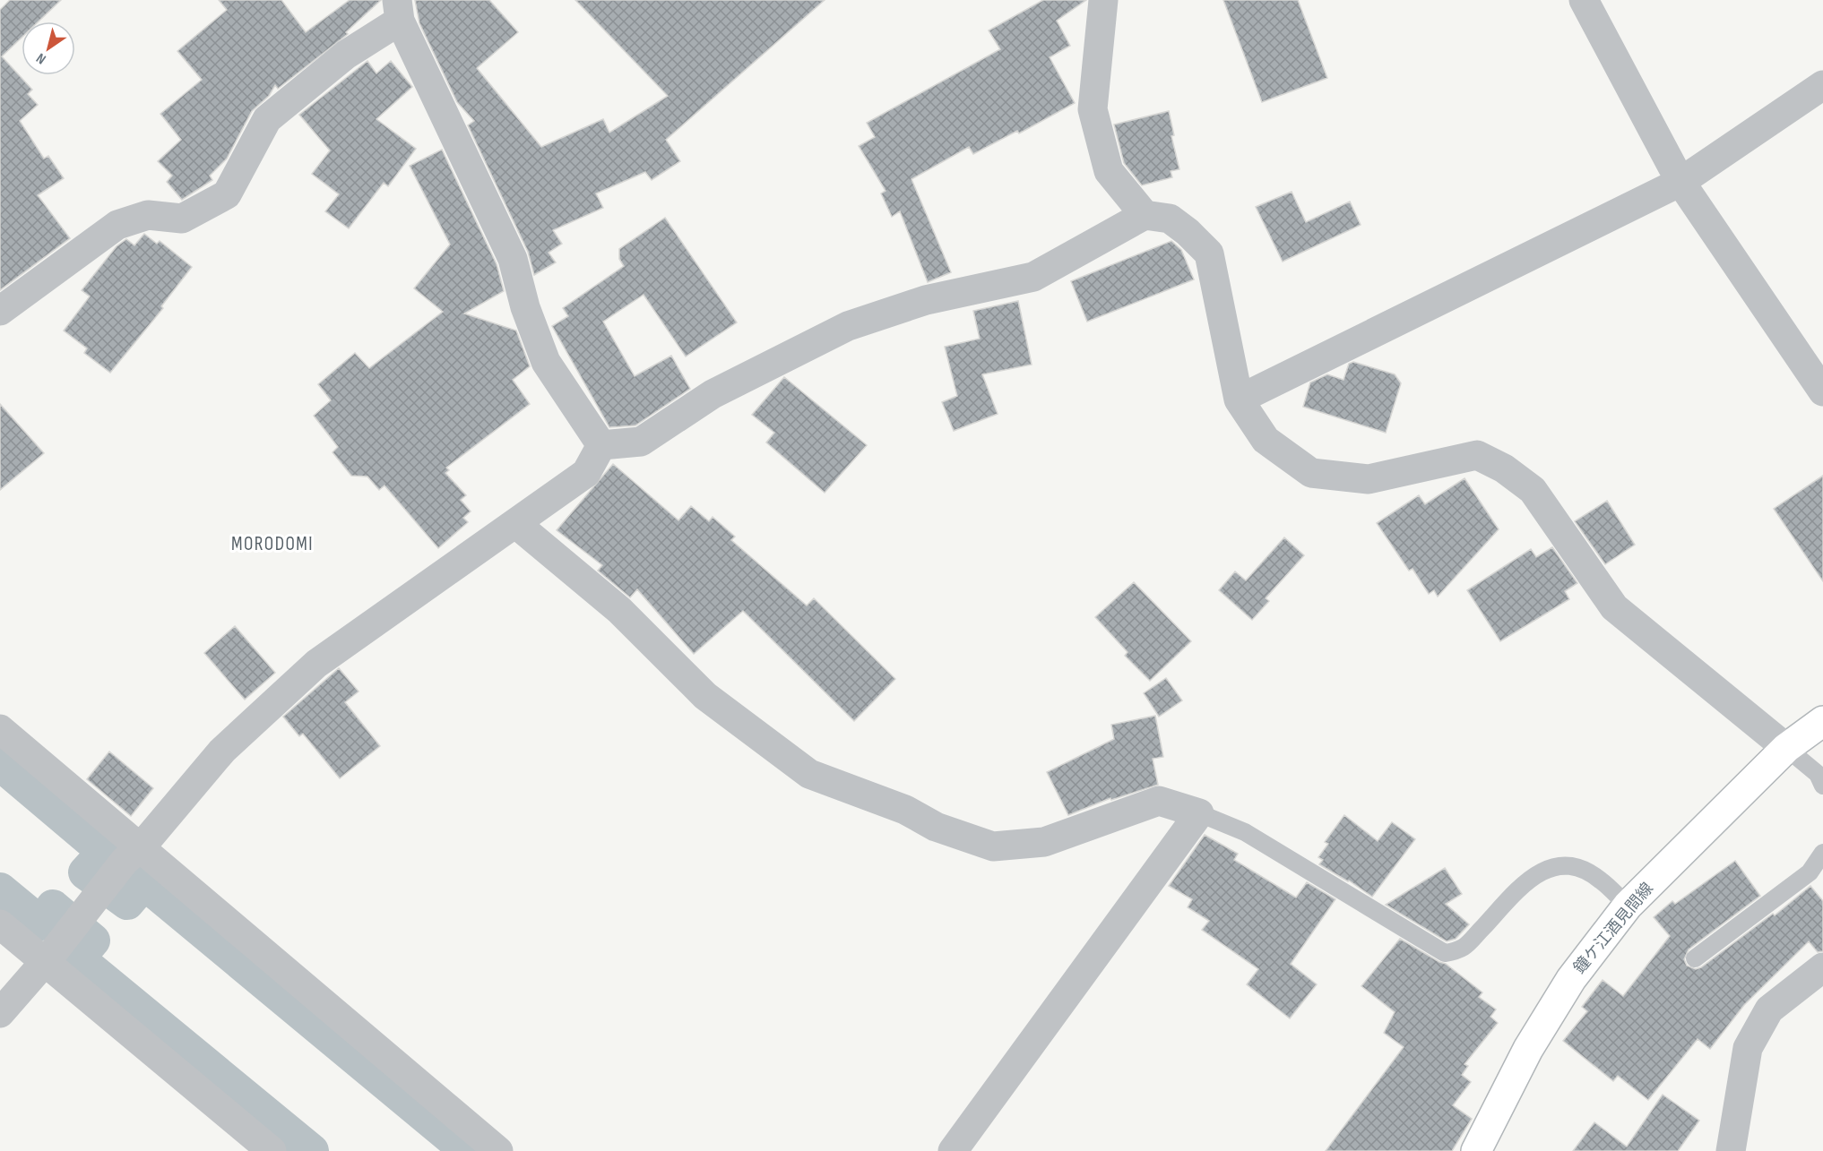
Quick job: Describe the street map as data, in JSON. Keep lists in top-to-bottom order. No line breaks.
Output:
{"streets":{"main road":["鐘ケ江酒見間線"]},"districts":["MORODOMI"],"north":"bottom left"}
